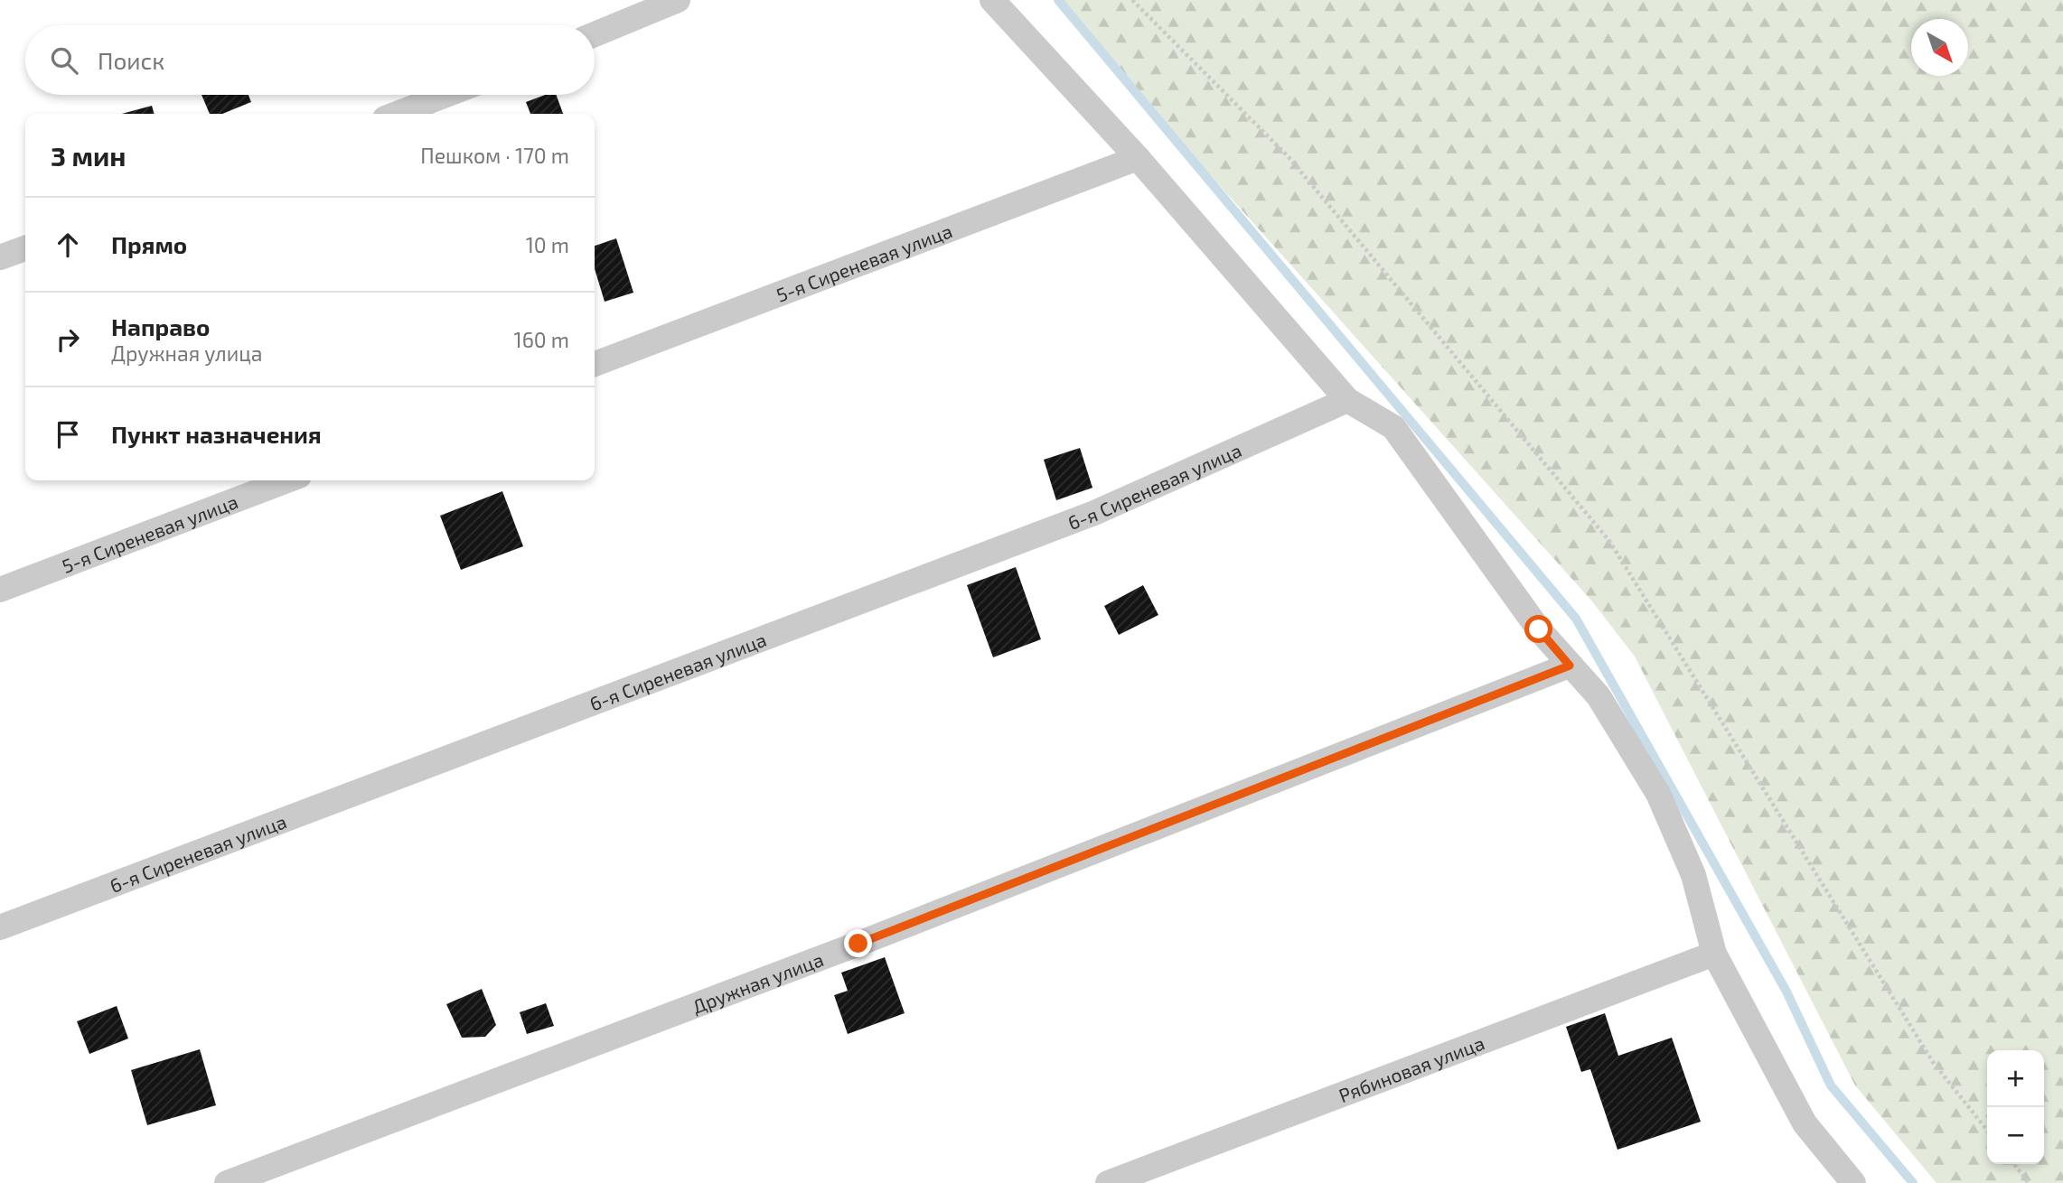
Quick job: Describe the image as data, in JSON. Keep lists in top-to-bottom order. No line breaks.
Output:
{"streets":{"street":["5-я Сиреневая улица","6-я Сиреневая улица","Дружная улица","Рябиновая улица"]},"north":"bottom right","page":{"search":"Поиск","heading":["3 мин","Пешком · 170 m"],"list":[["Прямо","10 m"],["Направо","Дружная улица","160 m"],"Пункт назначения"],"map_buttons":["+","−"]}}
